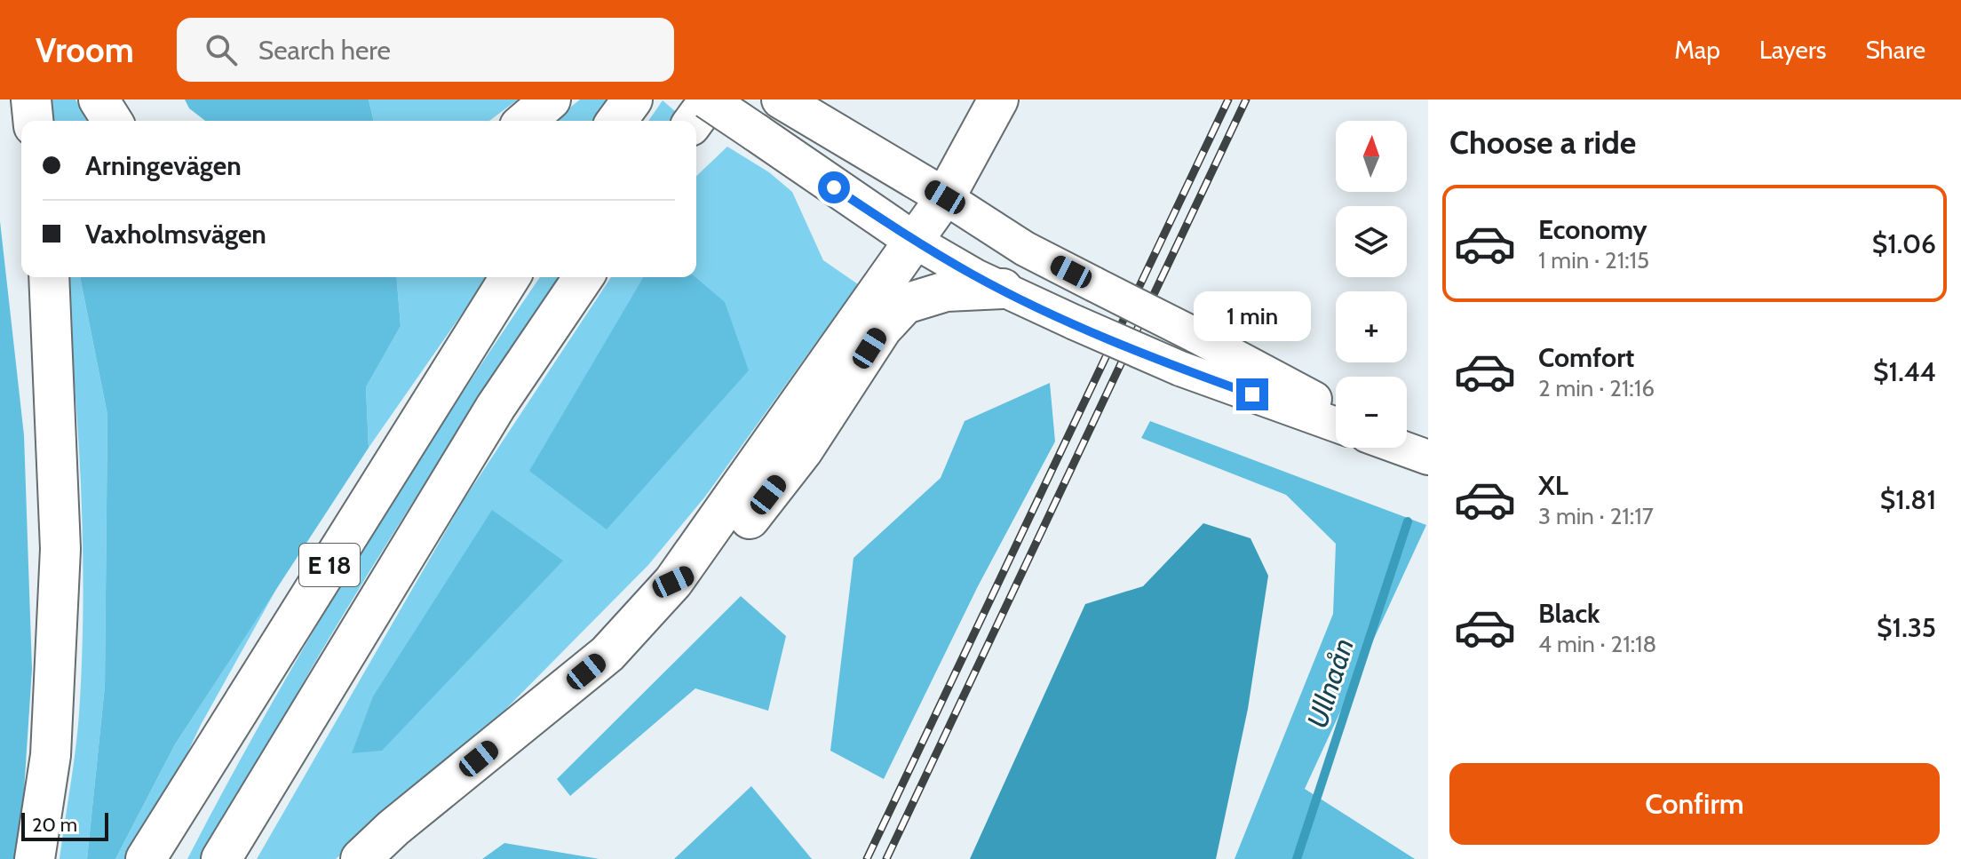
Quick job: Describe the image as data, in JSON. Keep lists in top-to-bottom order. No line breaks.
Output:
{"streets":{"highway":["E 18"]},"water":["Ullnaån"],"scale_bar":"20 m","north":"top","page":{"header":"Vroom","search":"Search here","nav":["Map","Layers","Share"],"heading":"Choose a ride","map_buttons":["+","−"],"banner":["Arningevägen","Vaxholmsvägen"],"list":[{"name":"Economy","note":"1 min · 21:15","value":"$1.06"},{"name":"Comfort","note":"2 min · 21:16","value":"$1.44"},{"name":"XL","note":"3 min · 21:17","value":"$1.81"},{"name":"Black","note":"4 min · 21:18","value":"$1.35"}],"bubble":"1 min","buttons":"Confirm","scale":"20 m"}}
